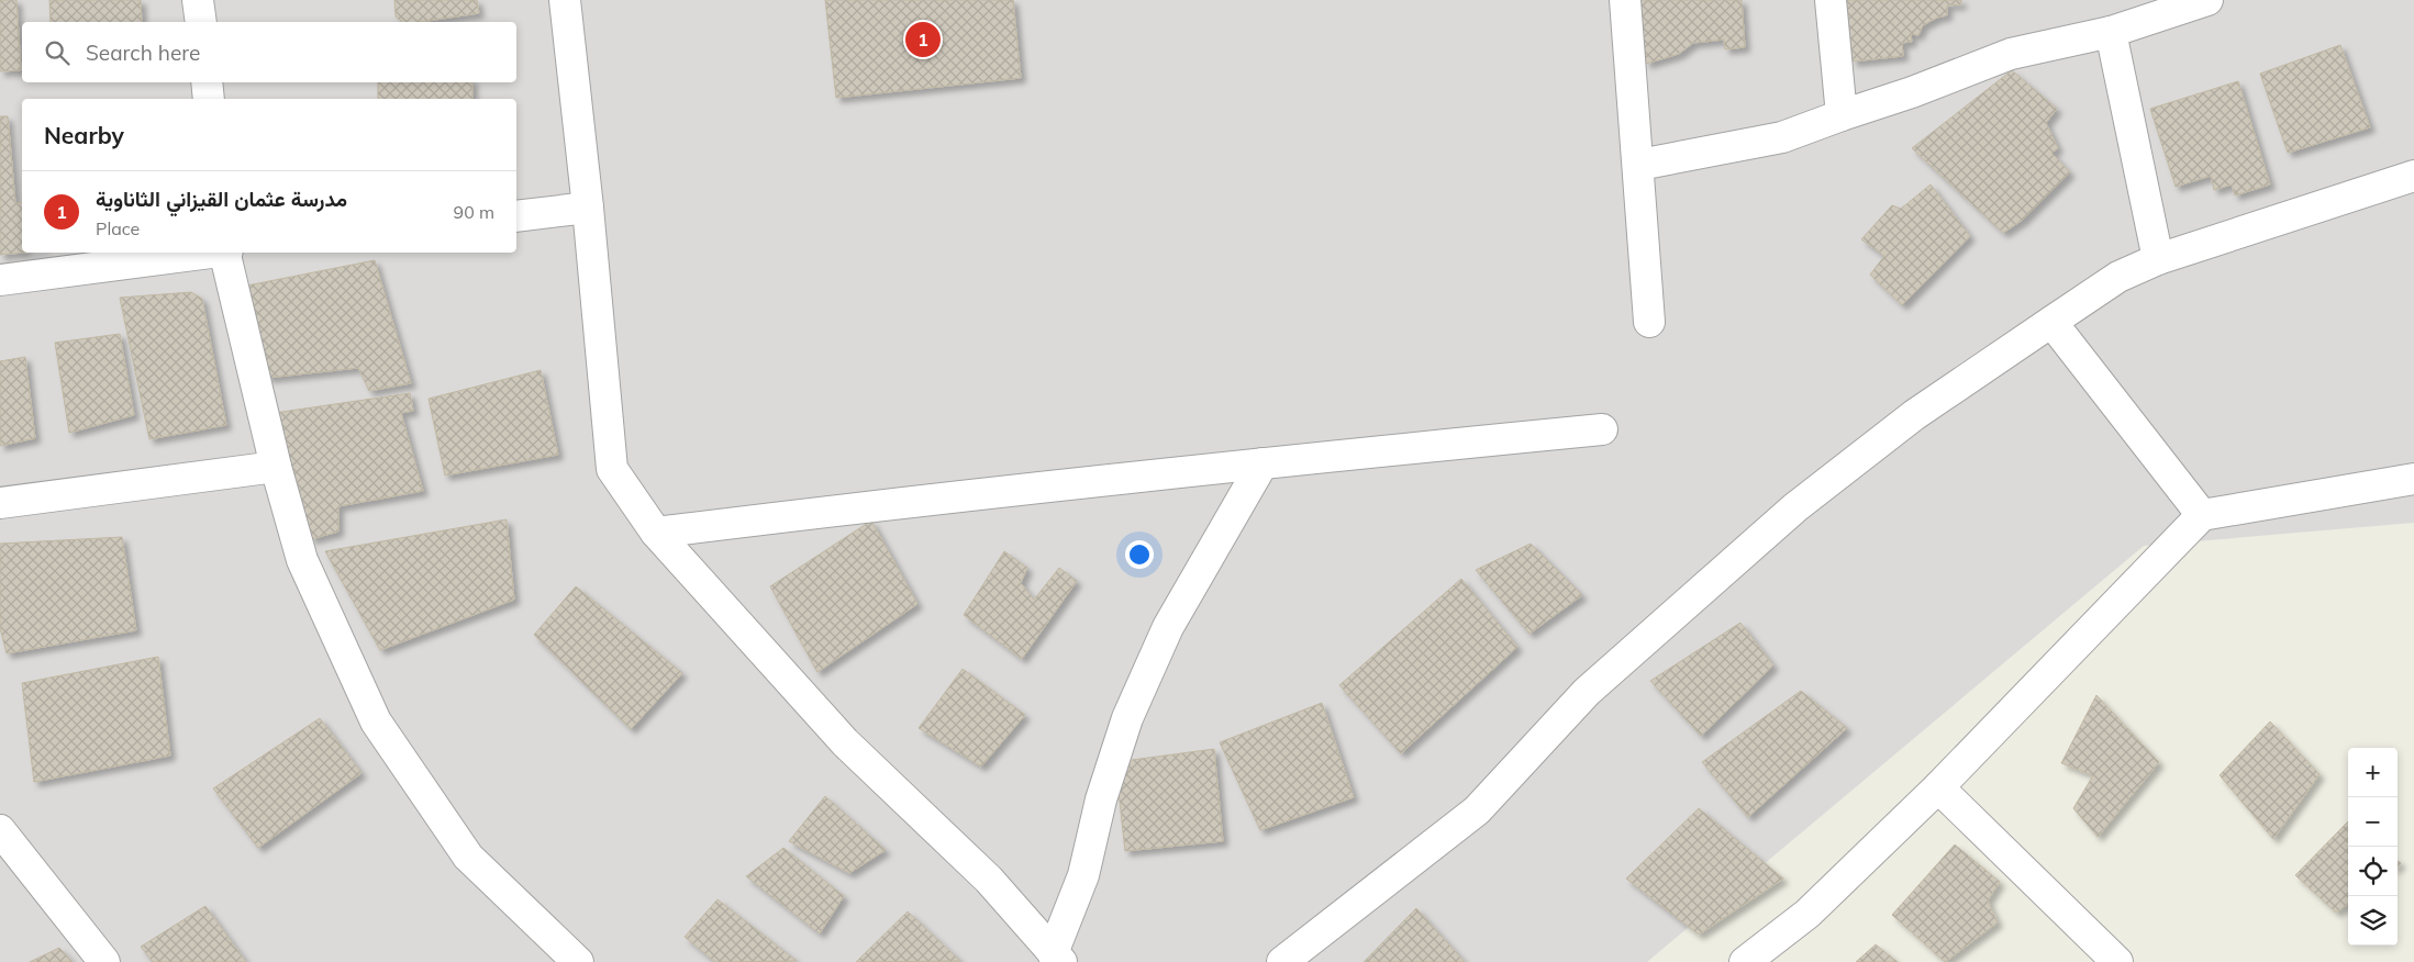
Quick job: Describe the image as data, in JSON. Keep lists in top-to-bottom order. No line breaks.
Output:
{"page":{"pins":"1","search":"Search here","heading":"Nearby","list":[{"mark":"1","name":"مدرسة عثمان القيزاني الثاناوية","note":"Place","value":"90 m"}],"map_buttons":["+","−"]}}
